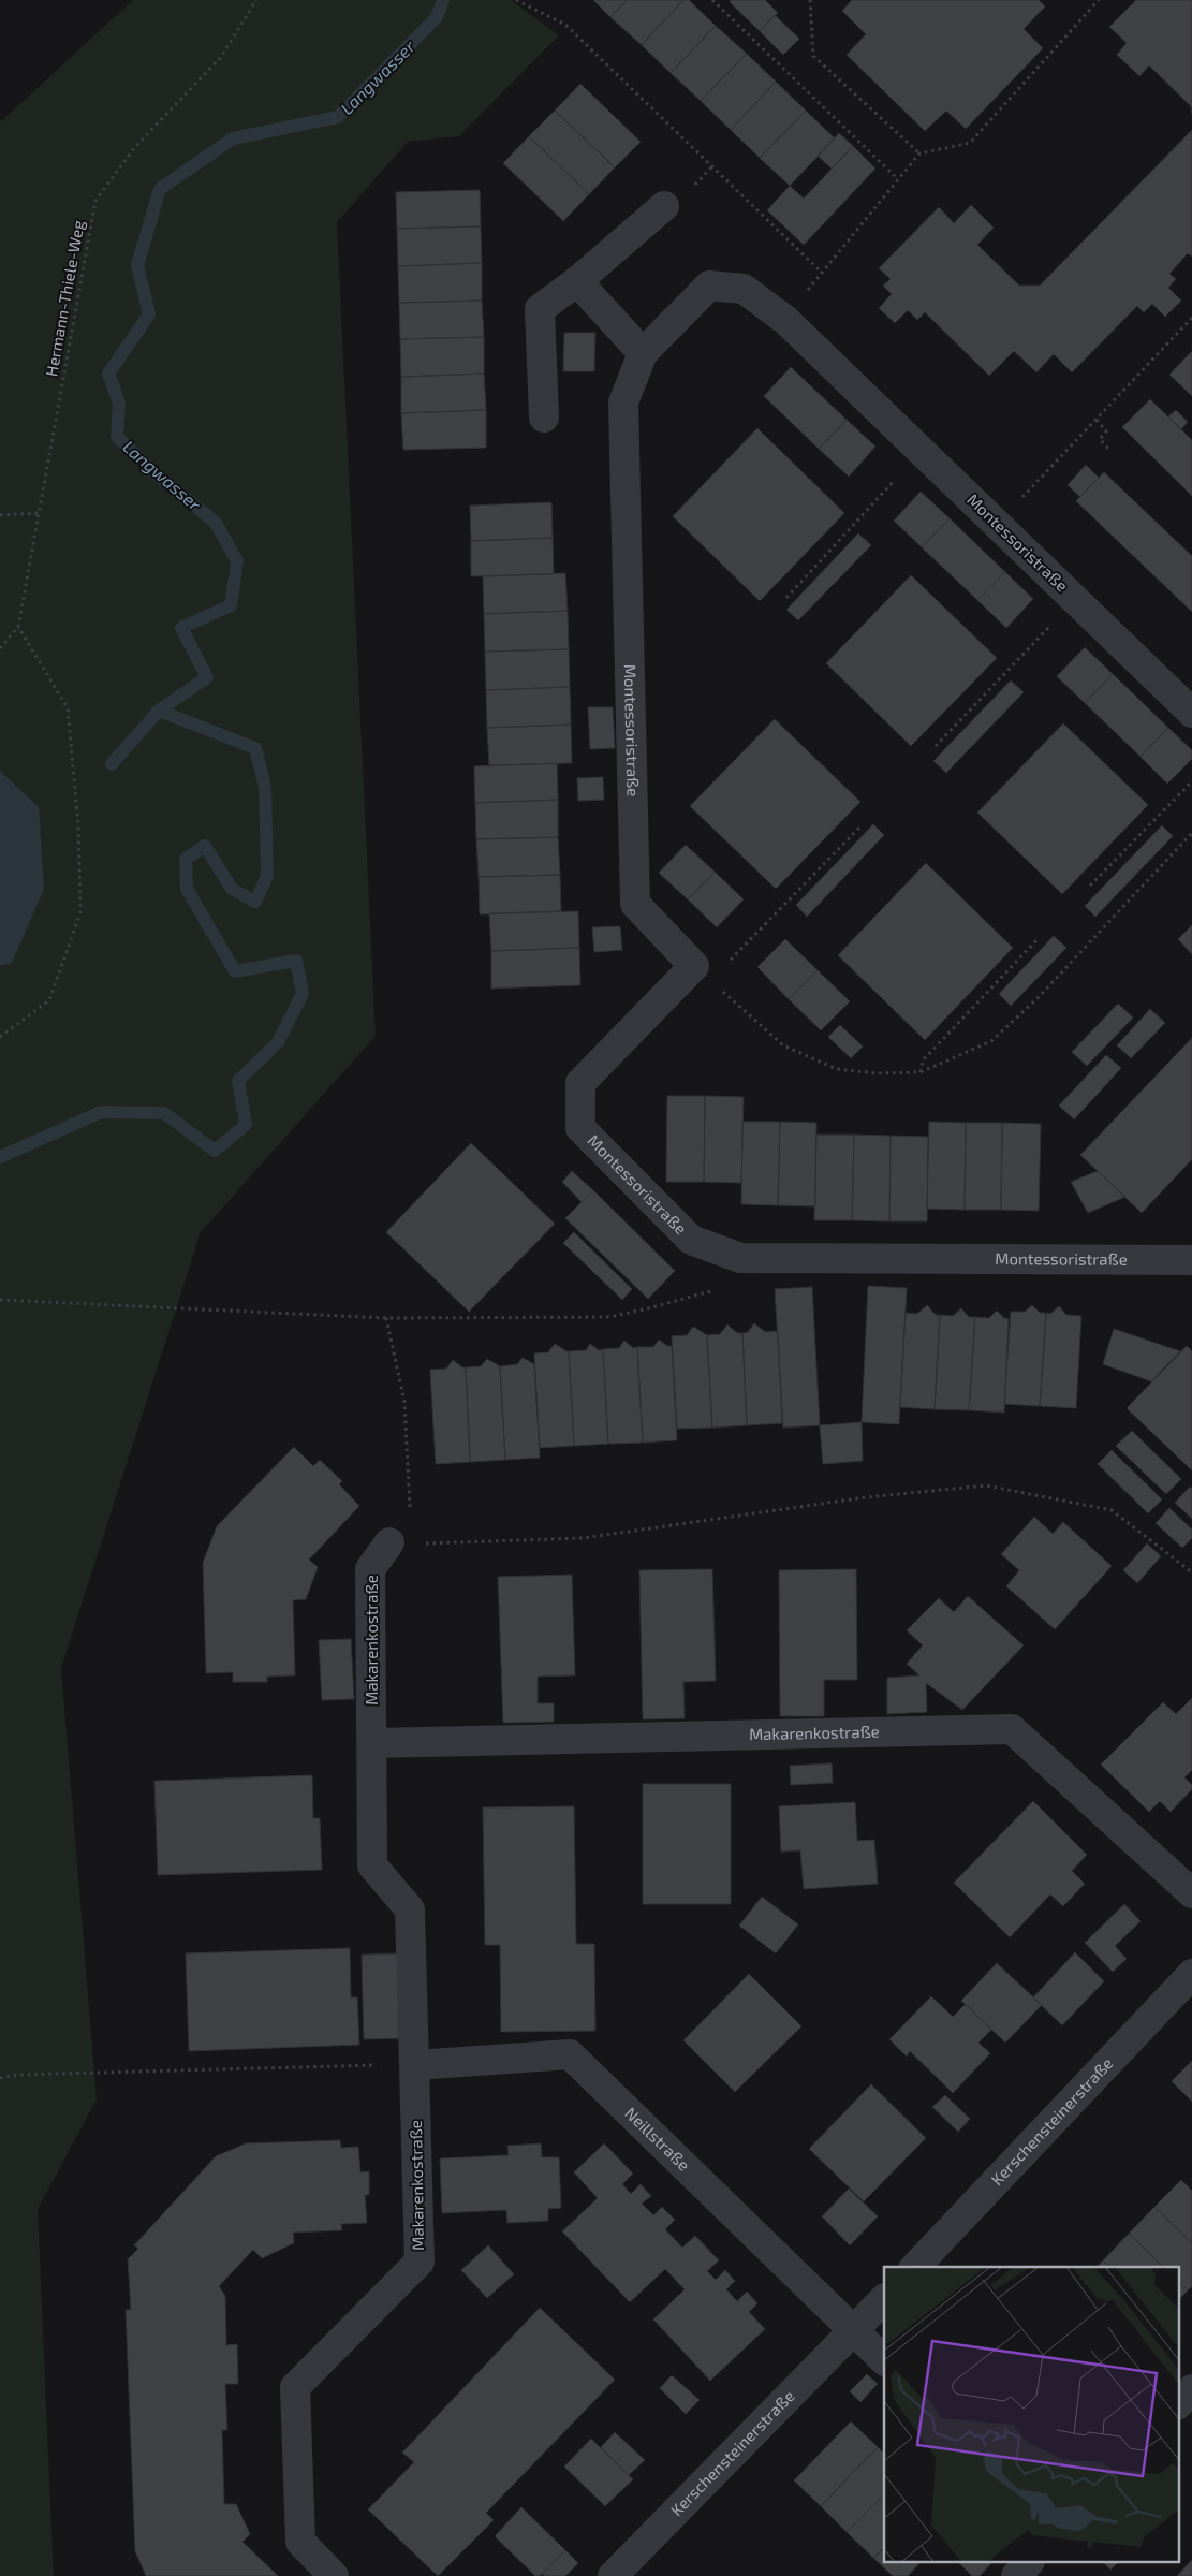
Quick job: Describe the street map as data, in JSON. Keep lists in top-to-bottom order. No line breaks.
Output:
{"streets":{"street":["Montessoristraße","Makarenkostraße","Kerschensteinerstraße","Neillstraße"],"path":["Hermann-Thiele-Weg"]},"crossings":[["Makarenkostraße","Neillstraße"],["Kerschensteinerstraße","Neillstraße"]],"water":["Langwasser"]}
